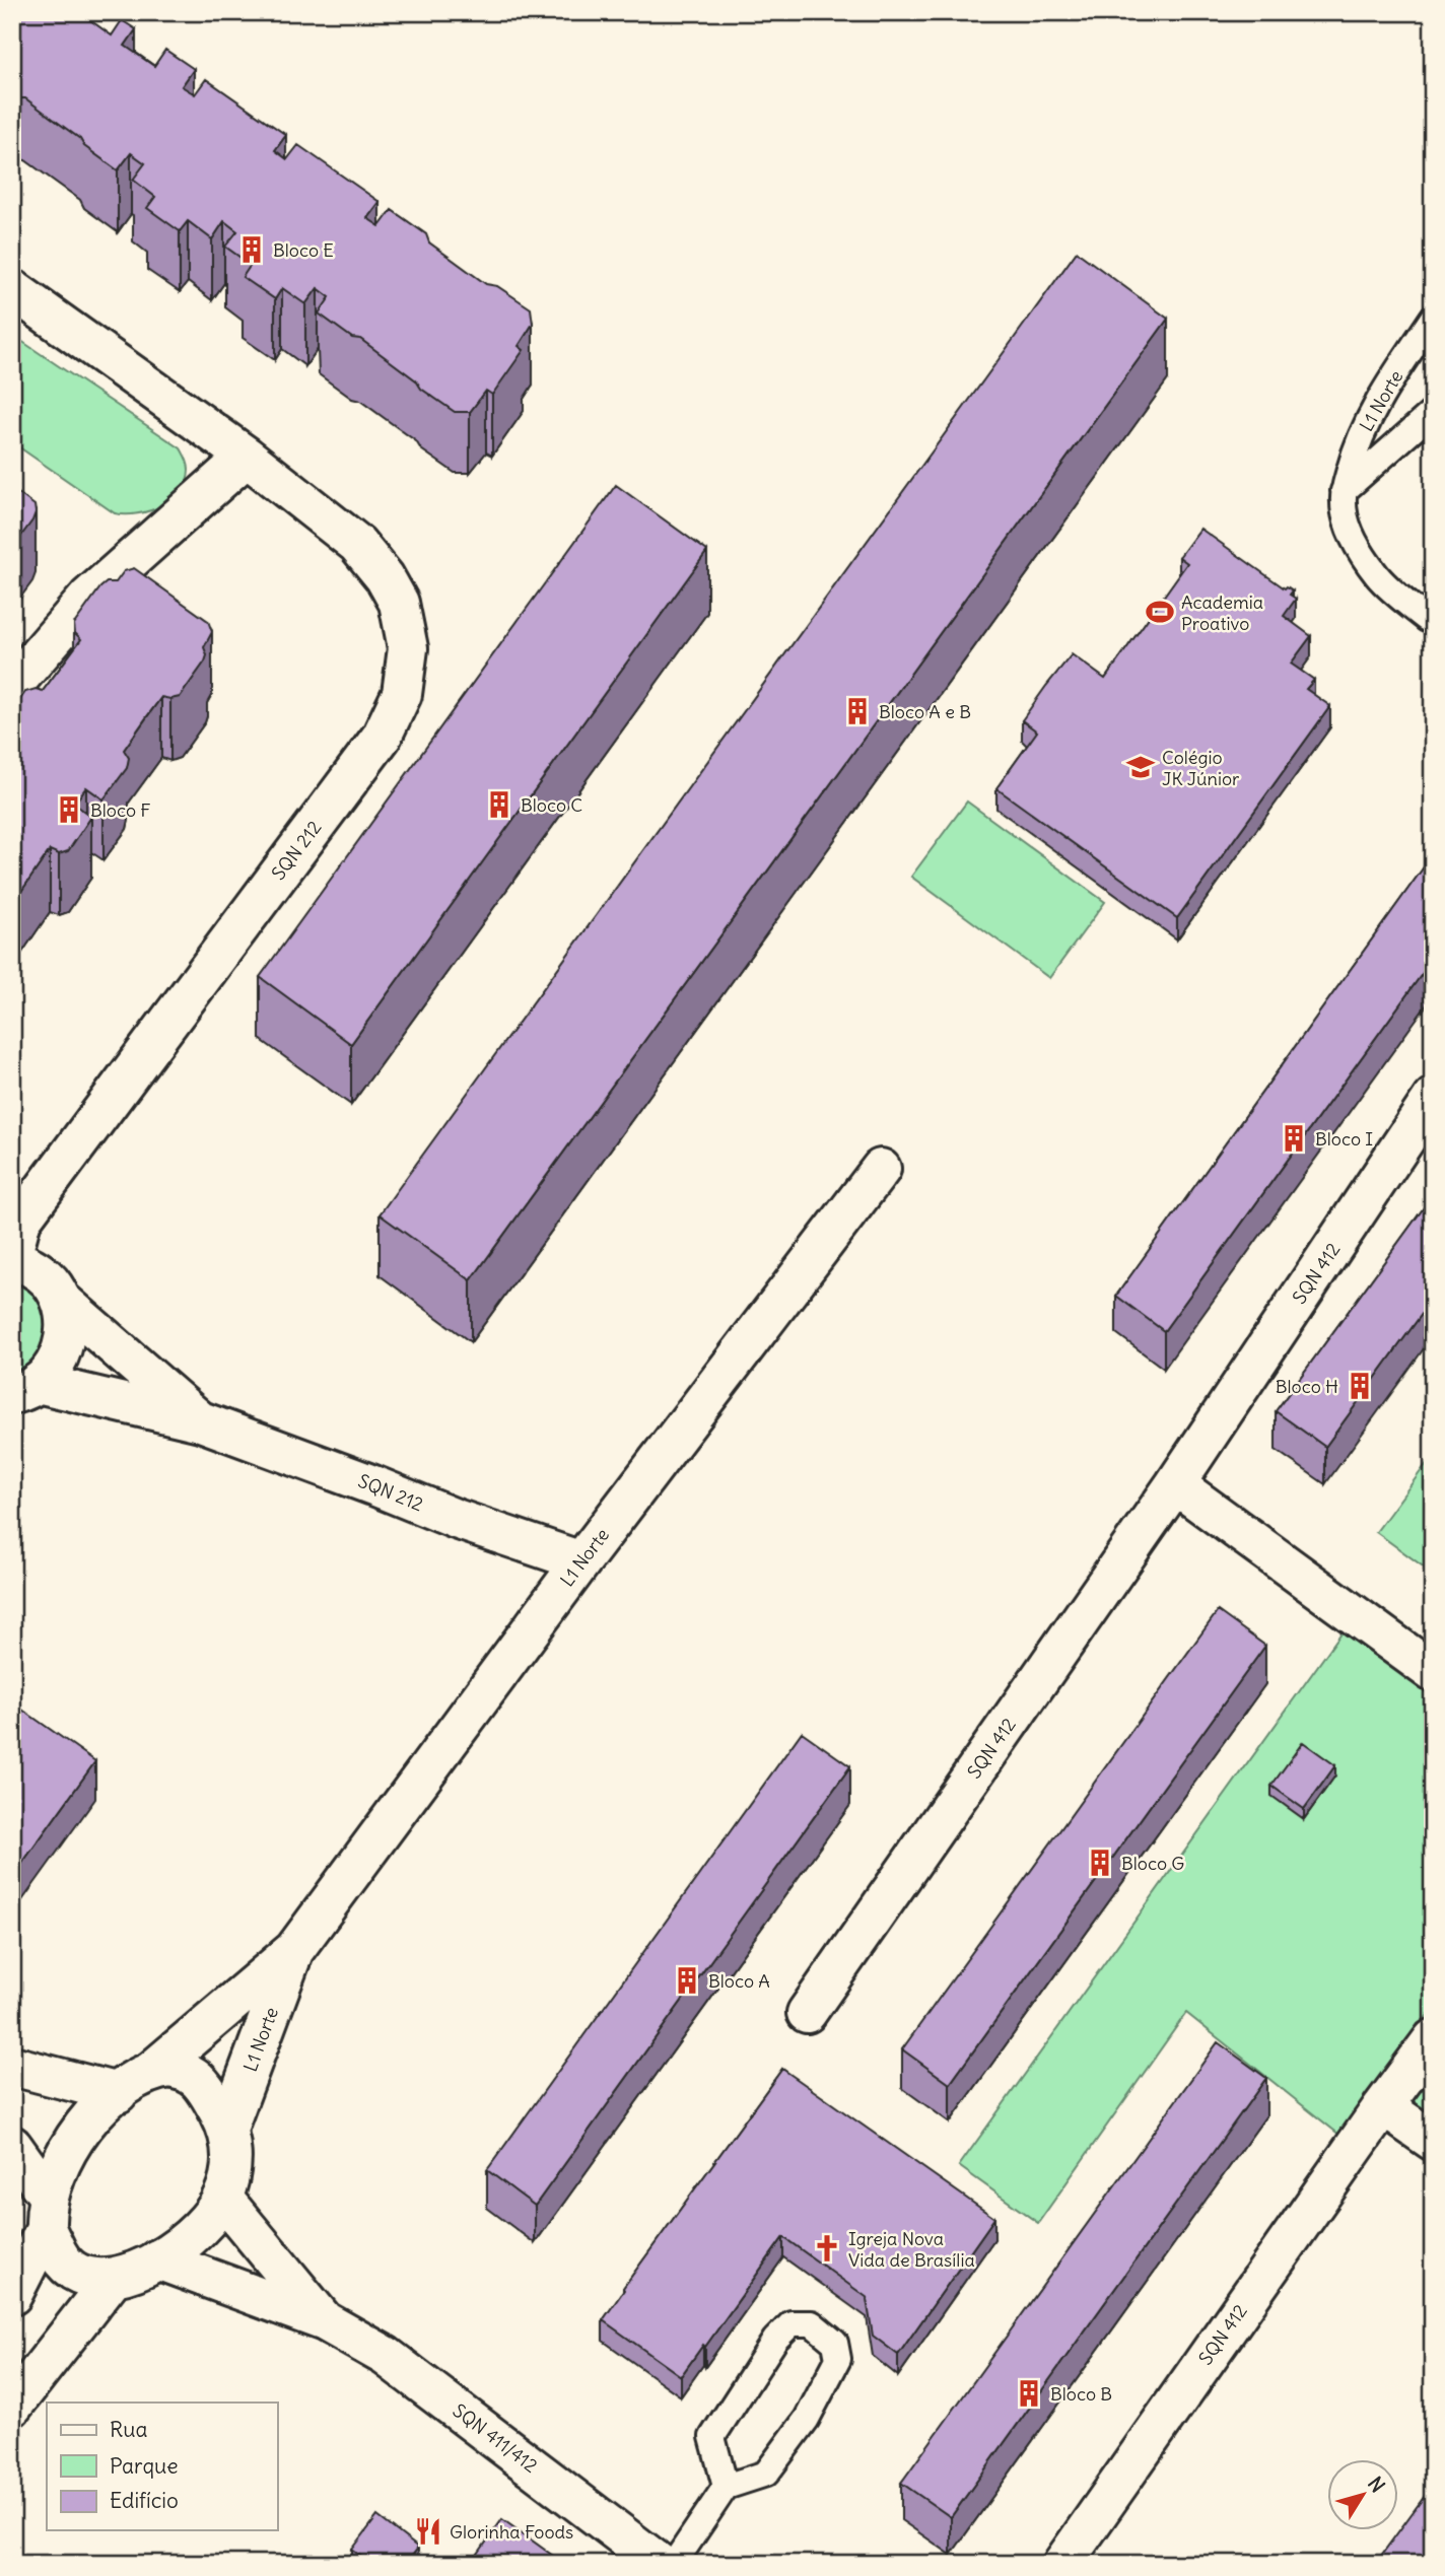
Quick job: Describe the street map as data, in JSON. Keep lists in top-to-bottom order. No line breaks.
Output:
{"streets":{"street":["L1 Norte","SQN 212","SQN 412","SQN 411/412"]},"crossings":[["L1 Norte","SQN 212"],["L1 Norte","SQN 411/412"]],"places":{"building":["Bloco E","Bloco A e B","Bloco C","Bloco F","Bloco I","Bloco H","Bloco G","Bloco A","Bloco B"],"sports":["Academia Proativo"],"school or university":["Colégio JK Júnior"],"church":["Igreja Nova Vida de Brasília"],"restaurant":["Glorinha Foods"]},"legend":["Rua","Parque","Edifício"],"north":"top right"}
